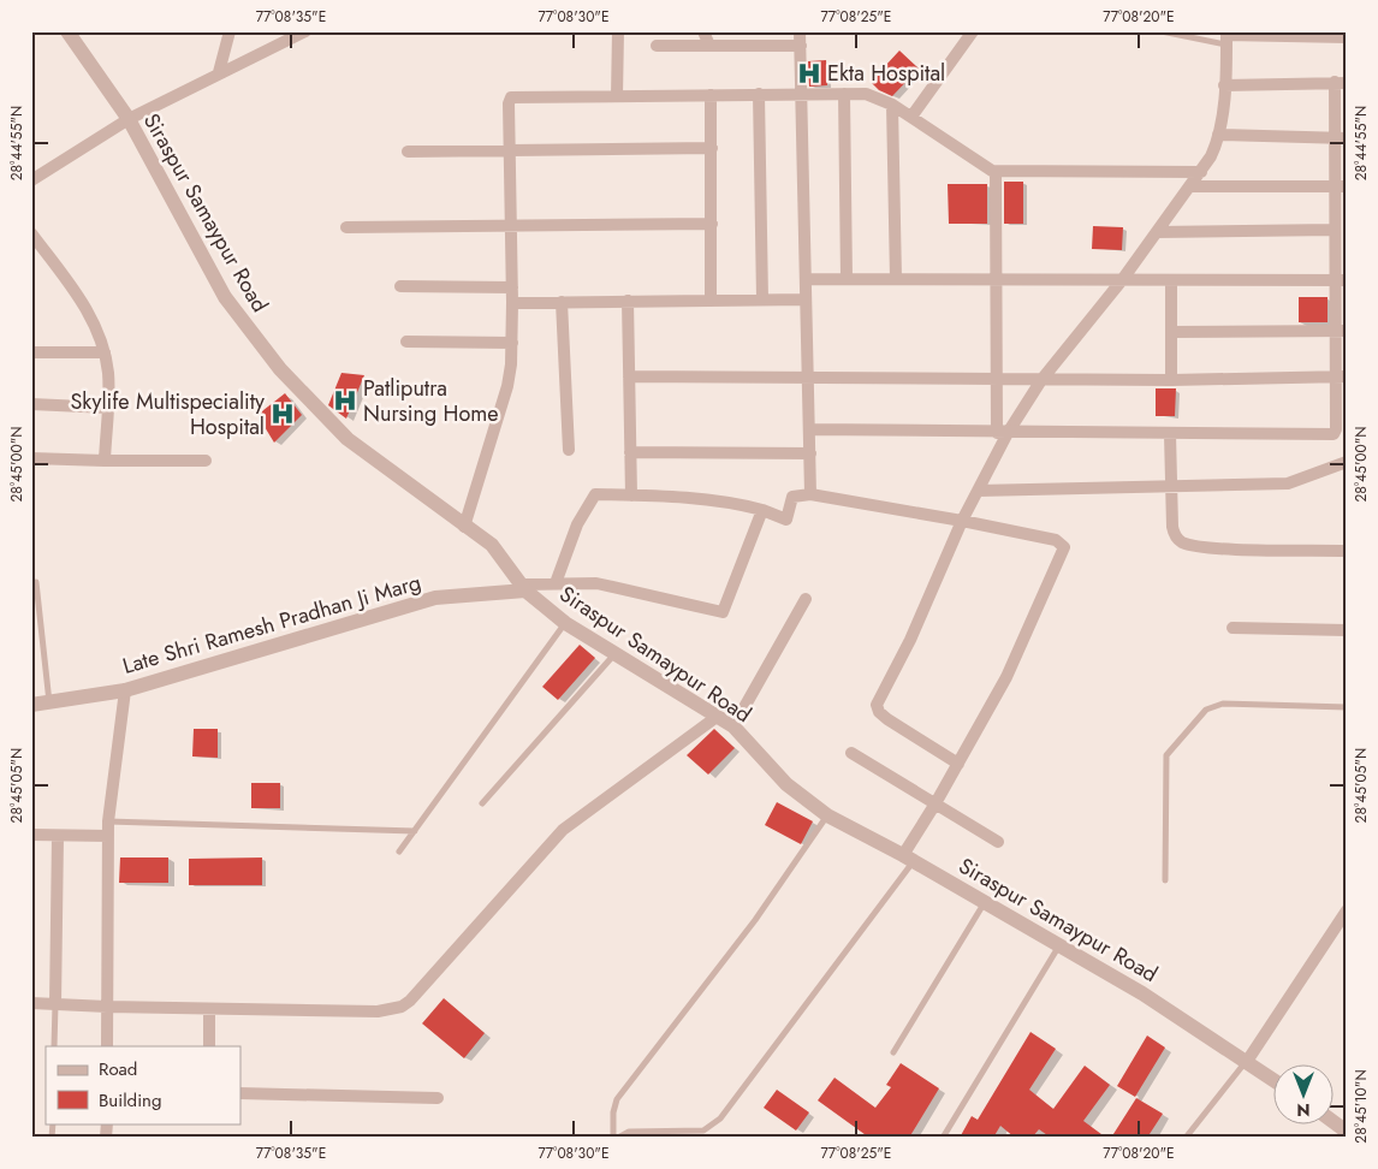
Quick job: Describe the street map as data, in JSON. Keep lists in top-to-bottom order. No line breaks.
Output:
{"streets":{"street":["Siraspur Samaypur Road","Late Shri Ramesh Pradhan Ji Marg"]},"crossings":[["Siraspur Samaypur Road","Late Shri Ramesh Pradhan Ji Marg"]],"places":{"hospital":["Ekta Hospital","Patliputra Nursing Home","Skylife Multispeciality Hospital"]},"legend":["Road","Building"],"north":"bottom","coordinates":["77°08'35\"E","77°08'30\"E","77°08'25\"E","77°08'20\"E","28°44'55\"N","28°45'00\"N","28°45'05\"N","28°45'10\"N"]}
